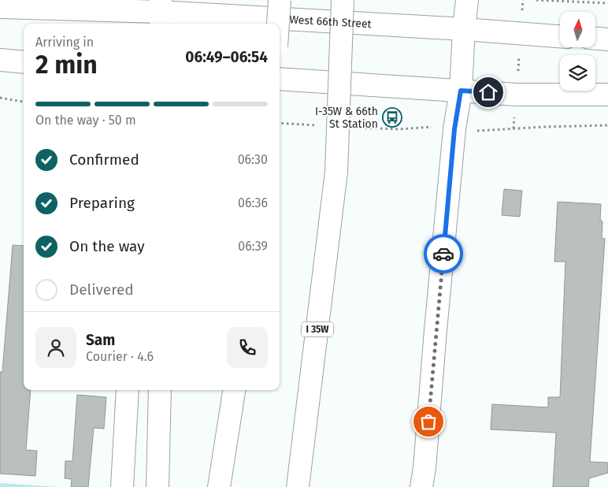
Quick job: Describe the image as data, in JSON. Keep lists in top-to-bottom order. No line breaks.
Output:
{"streets":{"main road":["West 66th Street","I 35W"]},"places":{"bus stop":["I-35W & 66th St Station"]},"north":"top","page":{"heading":["2 min","Arriving in","06:49–06:54"],"panel":["Sam","Courier · 4.6"],"bar":"On the way · 50 m","list":[["Confirmed","06:30"],["Preparing","06:36"],["On the way","06:39"],"Delivered"]}}
